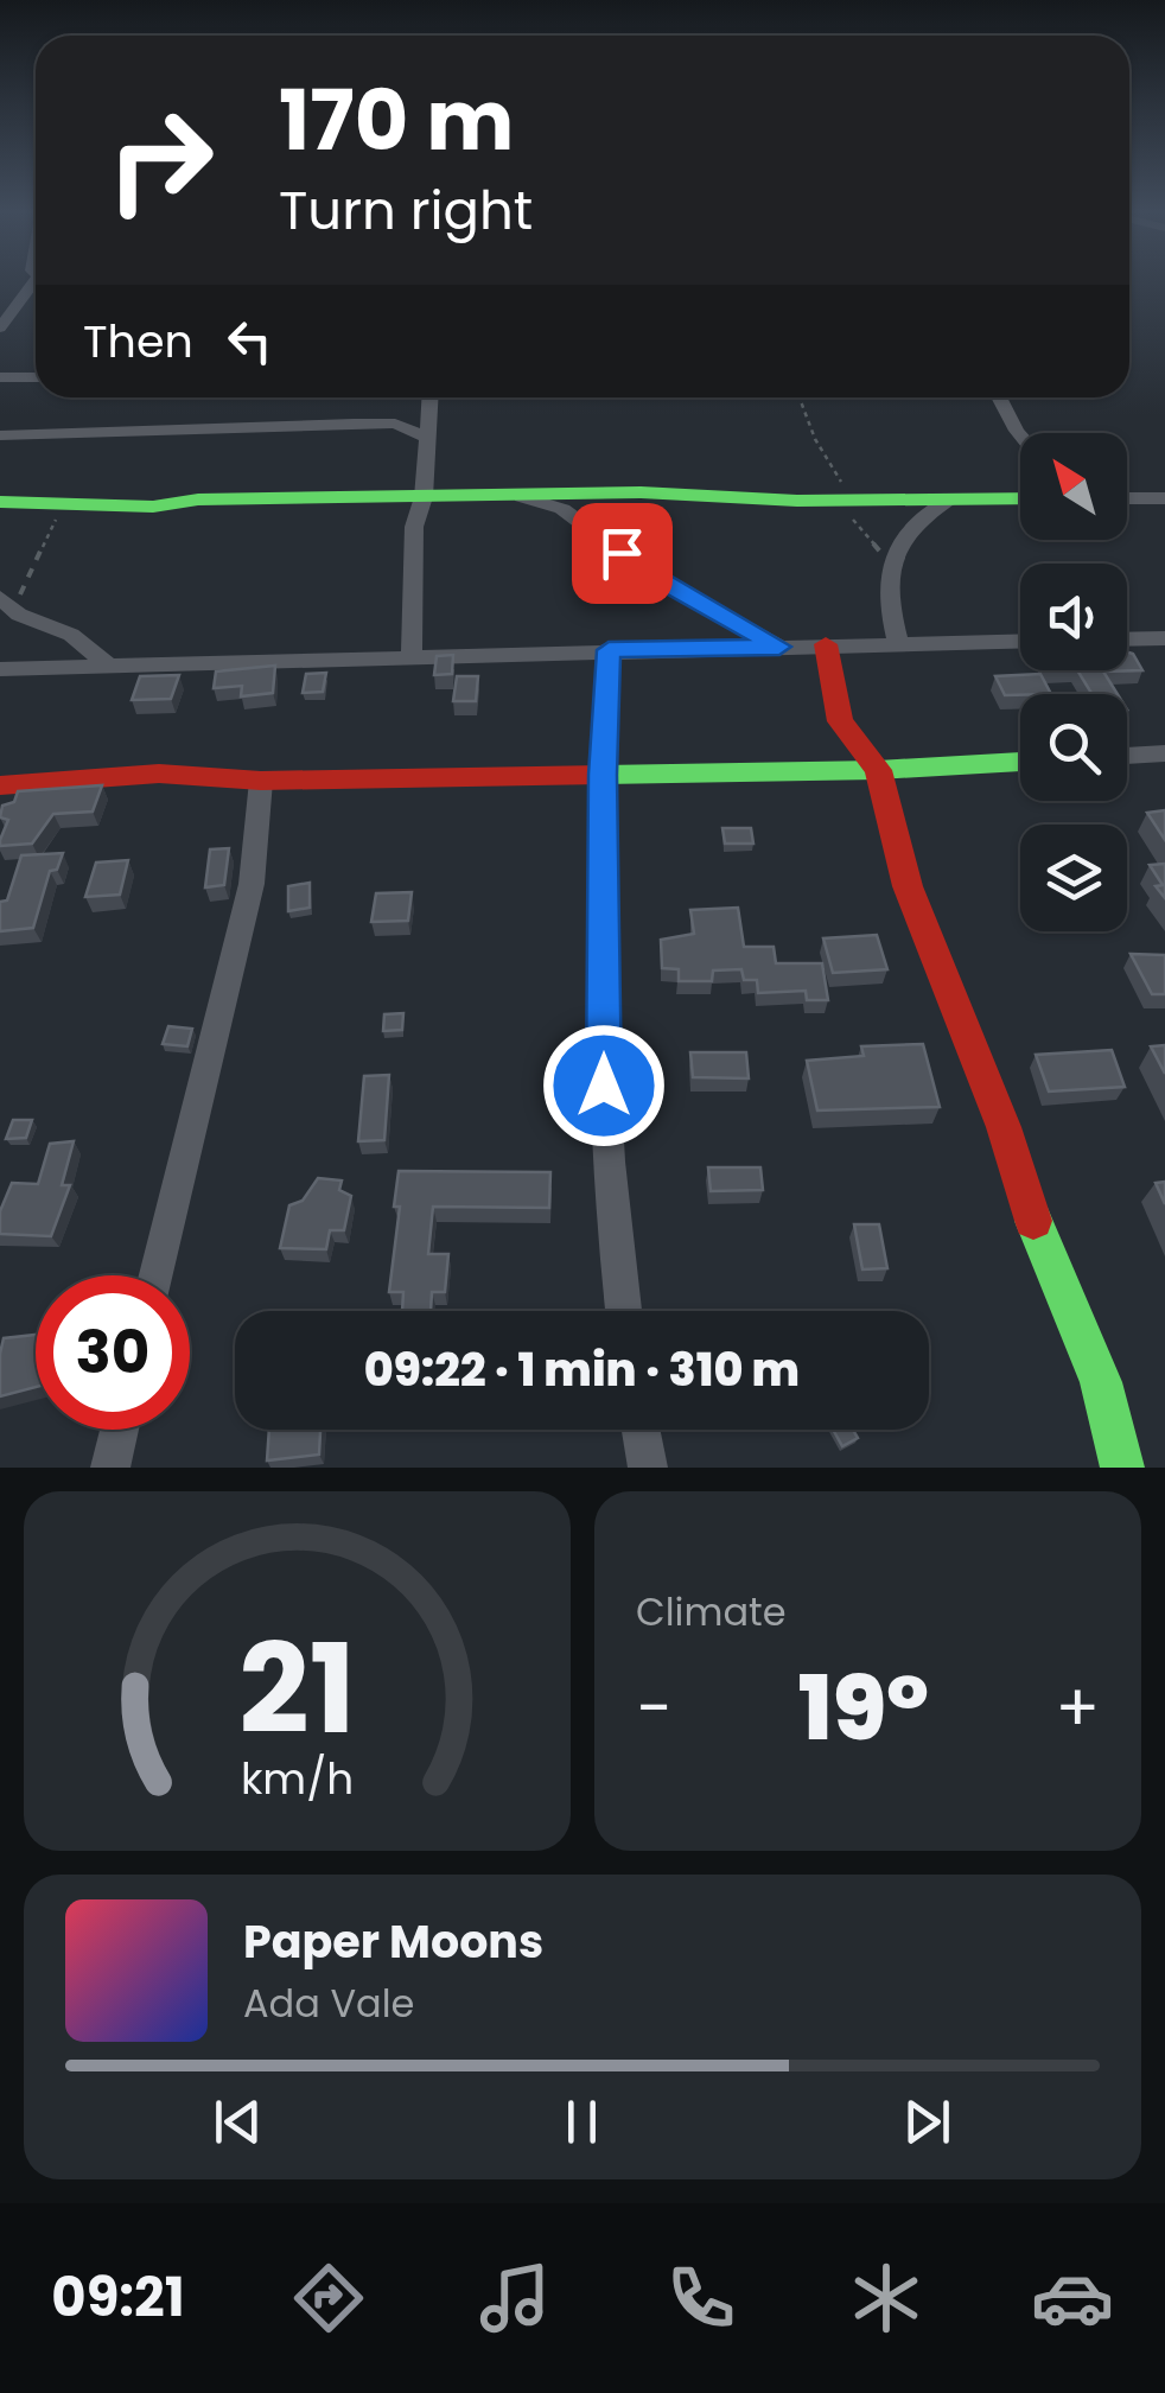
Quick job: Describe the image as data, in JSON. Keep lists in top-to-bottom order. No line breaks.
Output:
{"north":"top left","page":{"turn":["170 m","Turn right"],"then":"Then","limit":"30","trip":"09:22 · 1 min · 310 m","tile":"Climate","heat":["−","19°","+"],"song":["Paper Moons","Ada Vale"],"tabs":"09:21","gauge":["21","km/h"]}}
